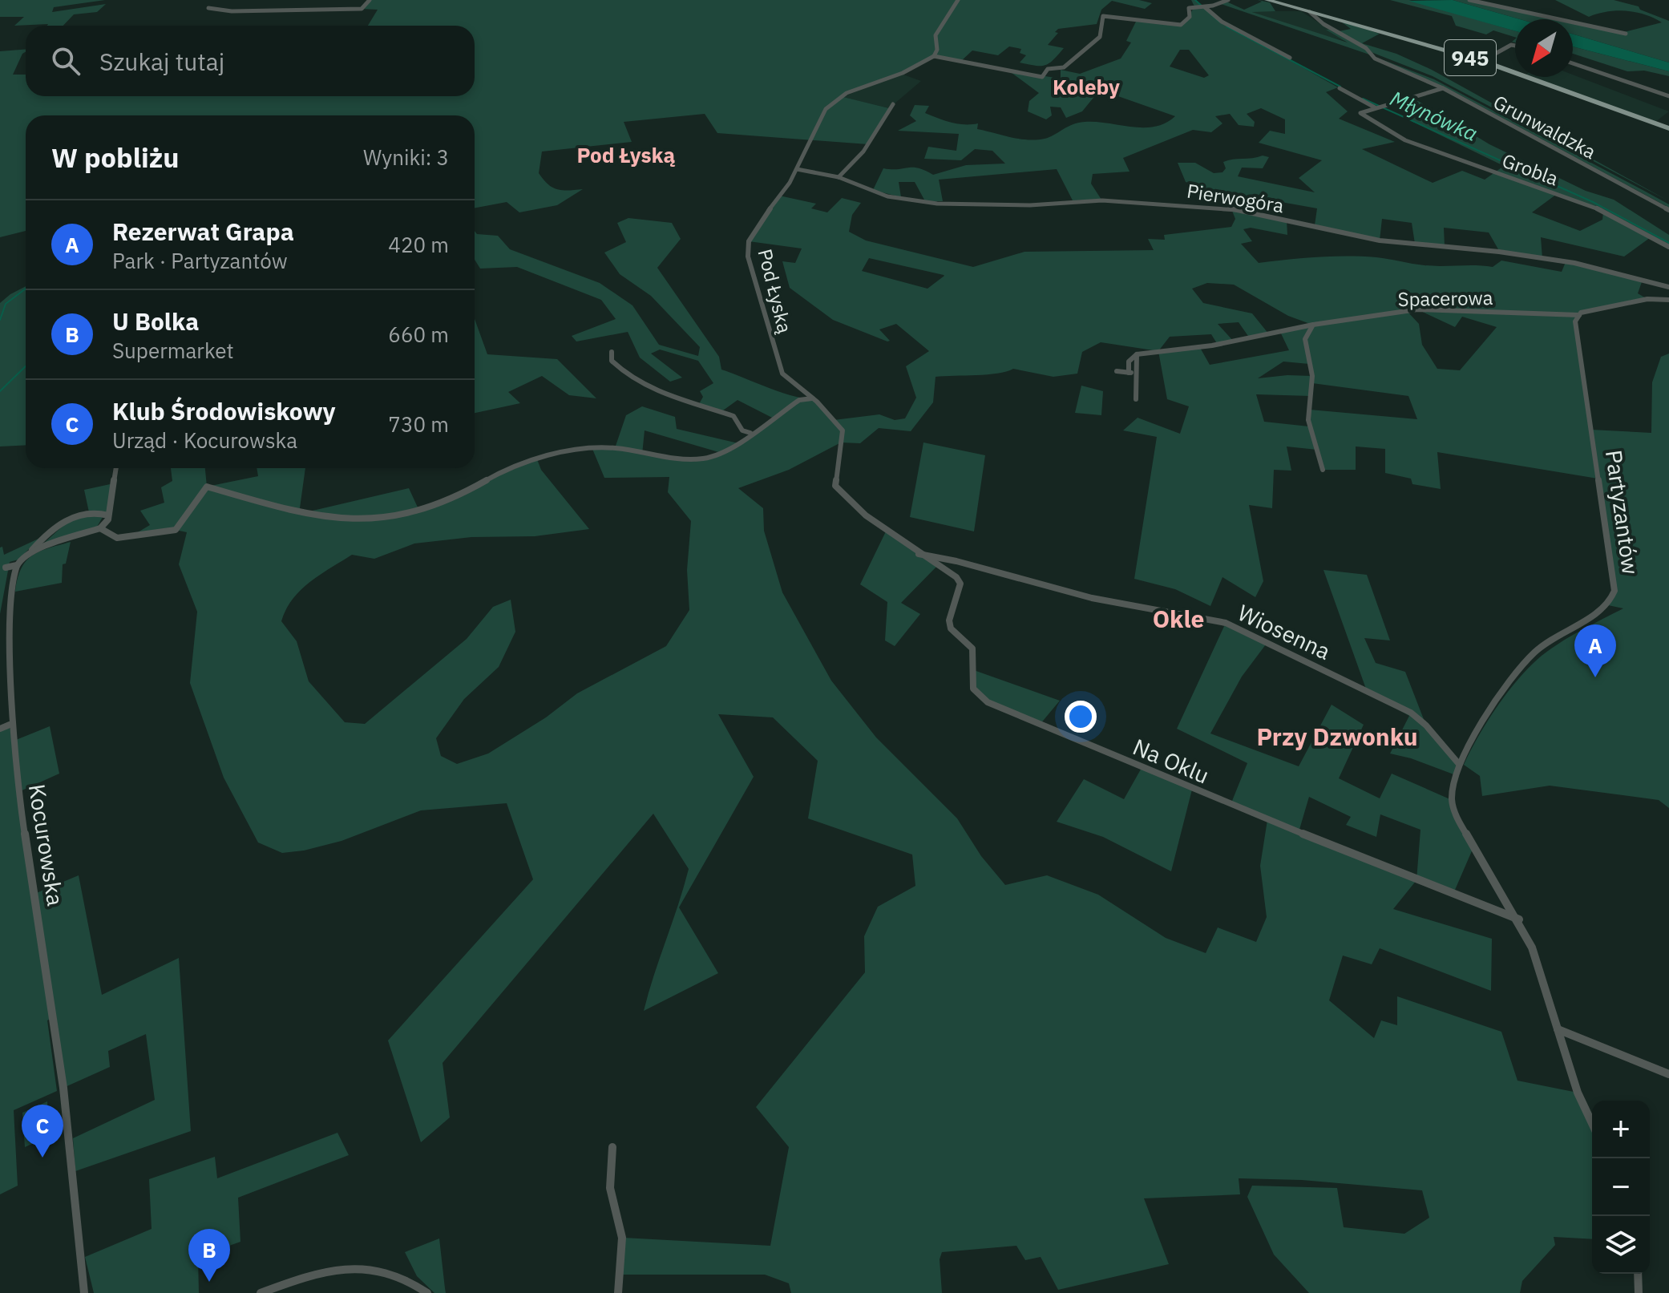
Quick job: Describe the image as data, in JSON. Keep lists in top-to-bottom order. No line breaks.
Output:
{"streets":{"main road":["945"],"street":["Grunwaldzka","Grobla","Pierwogóra","Pod Łyską","Spacerowa","Partyzantów","Wiosenna","Na Oklu","Kocurowska"]},"crossings":[["945","Grunwaldzka"],["Pierwogóra","Pod Łyską"],["Pod Łyską","Wiosenna"],["Pod Łyską","Na Oklu"],["Spacerowa","Partyzantów"],["Partyzantów","Wiosenna"],["Partyzantów","Na Oklu"],["Wiosenna","Na Oklu"]],"districts":["Koleby","Pod Łyską","Okle","Przy Dzwonku"],"water":["Młynówka"],"north":"bottom left","page":{"search":"Szukaj tutaj","heading":["W pobliżu","Wyniki: 3"],"list":[{"mark":"A","name":"Rezerwat Grapa","note":"Park · Partyzantów","value":"420 m"},{"mark":"B","name":"U Bolka","note":"Supermarket","value":"660 m"},{"mark":"C","name":"Klub Środowiskowy","note":"Urząd · Kocurowska","value":"730 m"}],"pins":["A","C","B"],"map_buttons":["+","−"]}}
